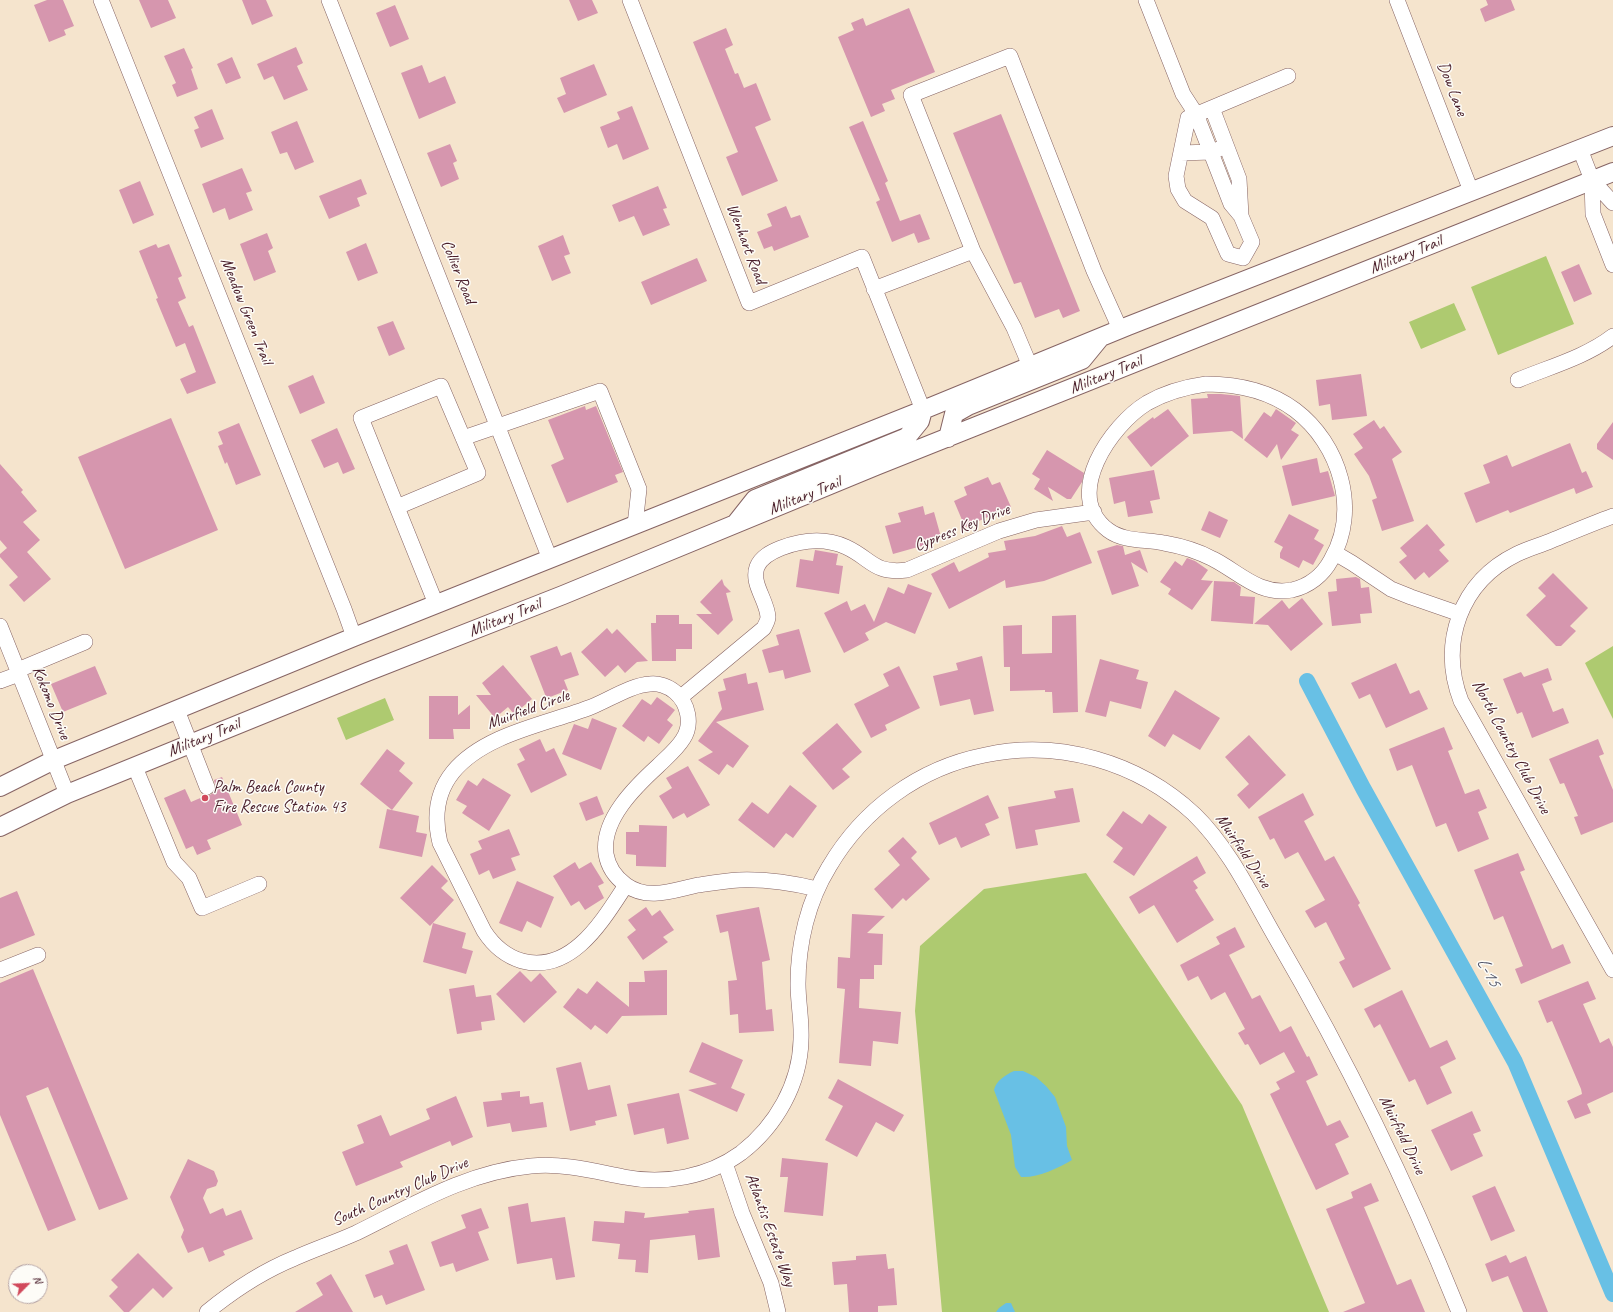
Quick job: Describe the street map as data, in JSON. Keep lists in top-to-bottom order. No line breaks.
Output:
{"streets":{"main road":["Military Trail"],"street":["Dow Lane","Wenhart Road","Collier Road","Meadow Green Trail","Cypress Key Drive","Kokomo Drive","Muirfield Circle","North Country Club Drive","Muirfield Drive","South Country Club Drive","Atlantis Estate Way"]},"crossings":[["Dow Lane","Military Trail"],["Wenhart Road","Military Trail"],["Military Trail","Collier Road"],["Military Trail","Meadow Green Trail"],["Military Trail","Kokomo Drive"],["Cypress Key Drive","Muirfield Circle"],["Muirfield Drive","South Country Club Drive"],["South Country Club Drive","Atlantis Estate Way"]],"water":["L-15"],"places":["Palm Beach County Fire Rescue Station 43"],"north":"top right"}
